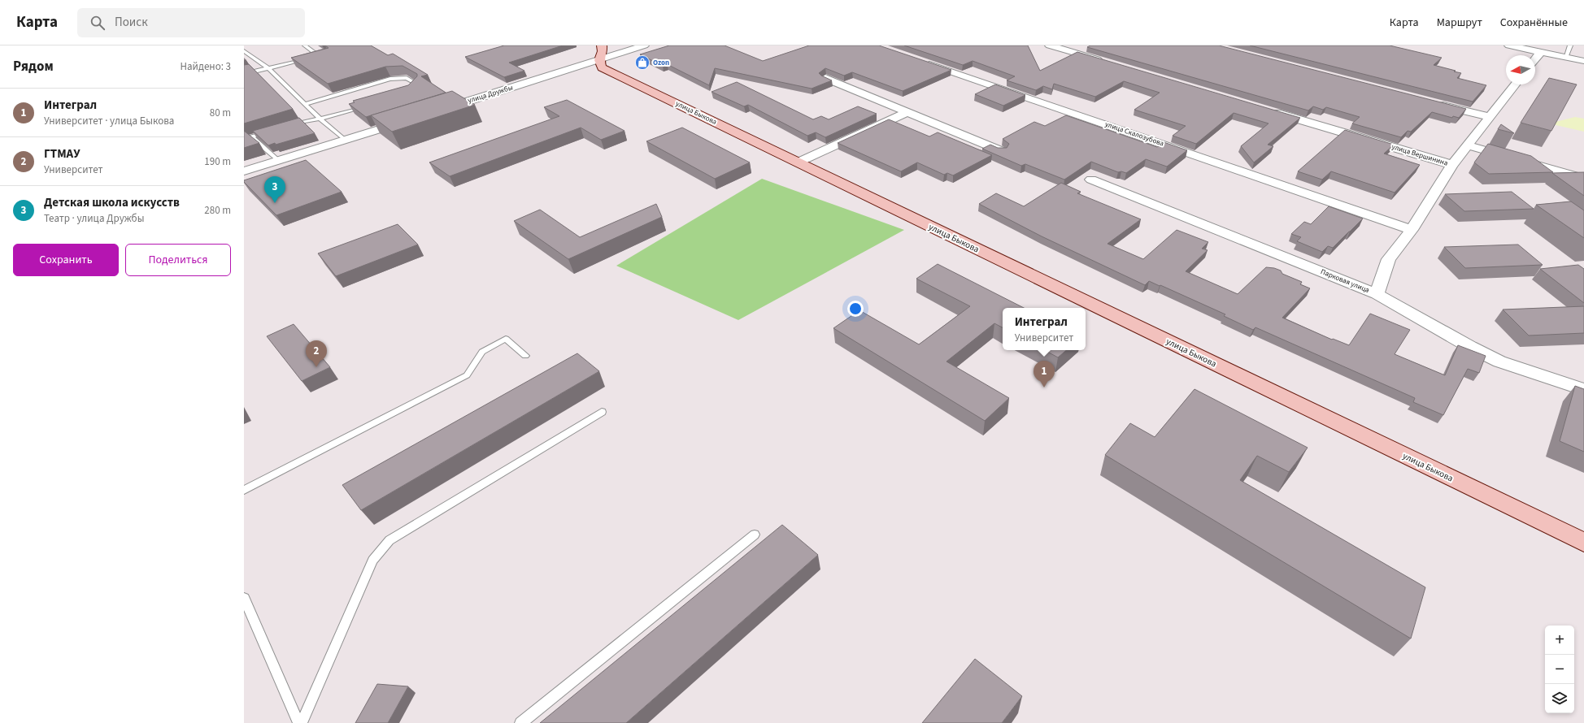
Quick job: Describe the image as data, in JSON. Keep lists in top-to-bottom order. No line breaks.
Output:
{"streets":{"street":["улица Дружбы","улица Быкова","улица Скалозубова","улица Вершинина","Парковая улица"]},"crossings":[["улица Дружбы","улица Быкова"],["улица Скалозубова","Парковая улица"],["улица Вершинина","Парковая улица"]],"places":{"shop":["Ozon"]},"north":"left","page":{"header":"Карта","search":"Поиск","nav":["Карта","Маршрут","Сохранённые"],"heading":["Рядом","Найдено: 3"],"list":[{"mark":"1","name":"Интеграл","note":"Университет · улица Быкова","value":"80 m"},{"mark":"2","name":"ГТМАУ","note":"Университет","value":"190 m"},{"mark":"3","name":"Детская школа искусств","note":"Театр · улица Дружбы","value":"280 m"}],"pins":["3","2","1"],"buttons":["Сохранить","Поделиться"],"popup":["Интеграл","Университет"],"map_buttons":["+","−"]}}
